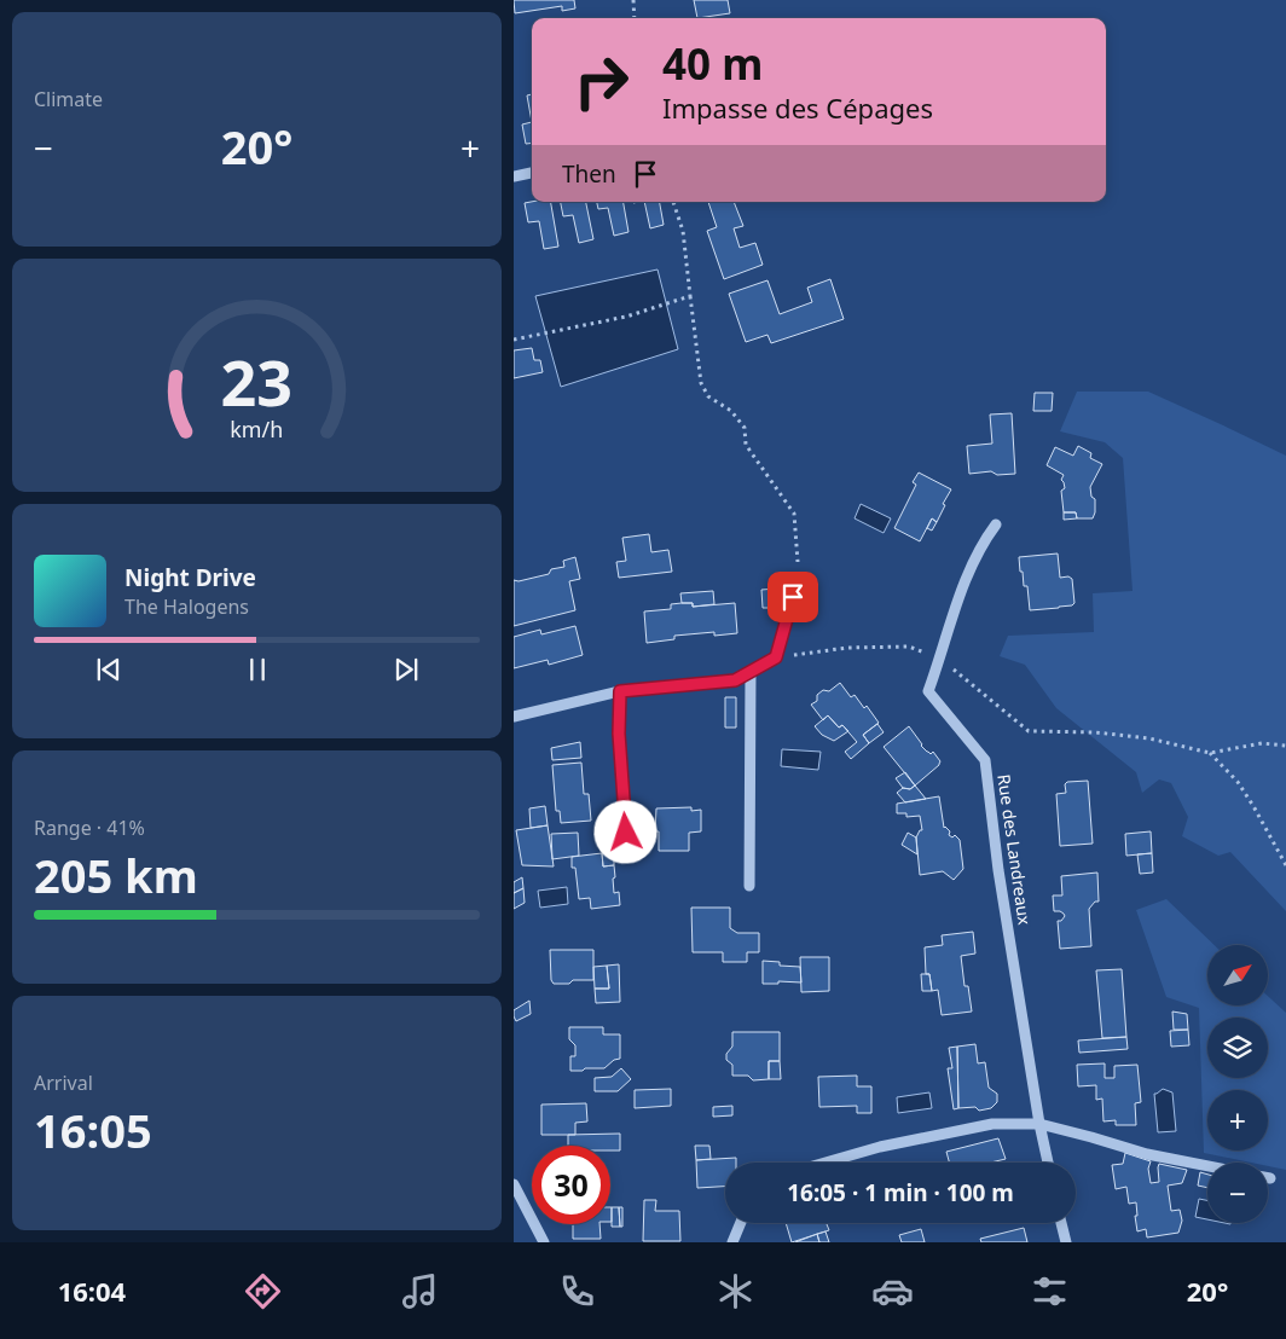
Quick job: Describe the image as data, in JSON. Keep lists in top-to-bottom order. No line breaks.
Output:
{"streets":{"street":["Rue des Landreaux"]},"north":"top right","page":{"tile":["Climate",["Range · 41%","205 km"],["Arrival","16:05"]],"turn":["40 m","Impasse des Cépages"],"heat":["−","20°","+"],"then":"Then","song":["Night Drive","The Halogens"],"map_buttons":["+","−"],"limit":"30","trip":"16:05 · 1 min · 100 m","tabs":["16:04","20°"],"gauge":["23","km/h"]}}
